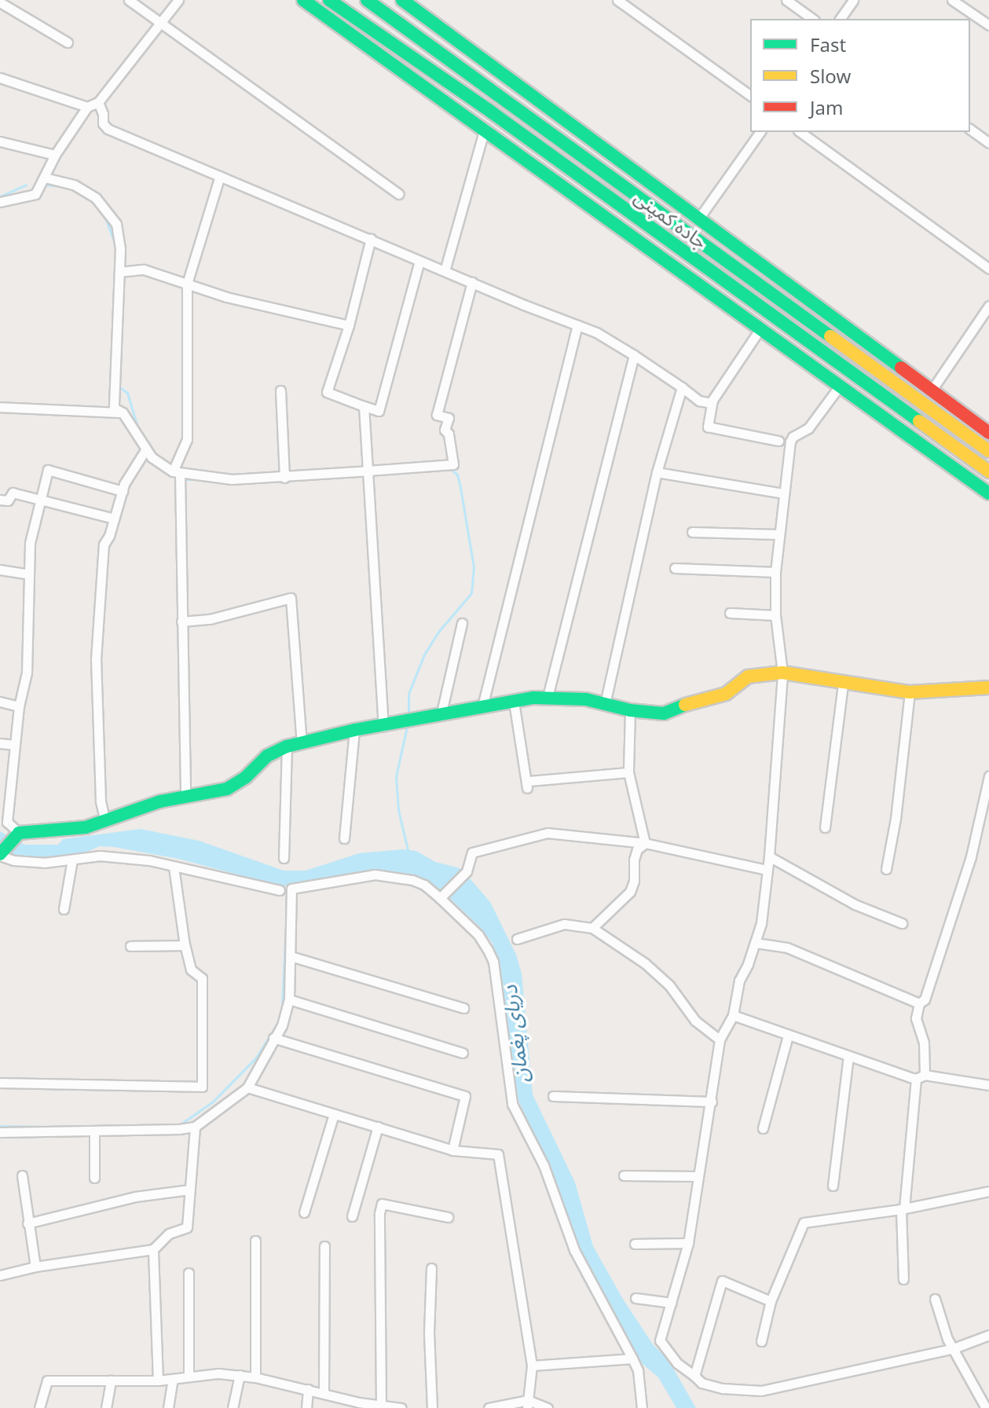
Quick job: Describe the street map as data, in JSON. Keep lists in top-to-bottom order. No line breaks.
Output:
{"streets":{"main road":["جاده کمپنی"]},"water":["دریای پغمان"],"legend":["Fast","Slow","Jam"]}
